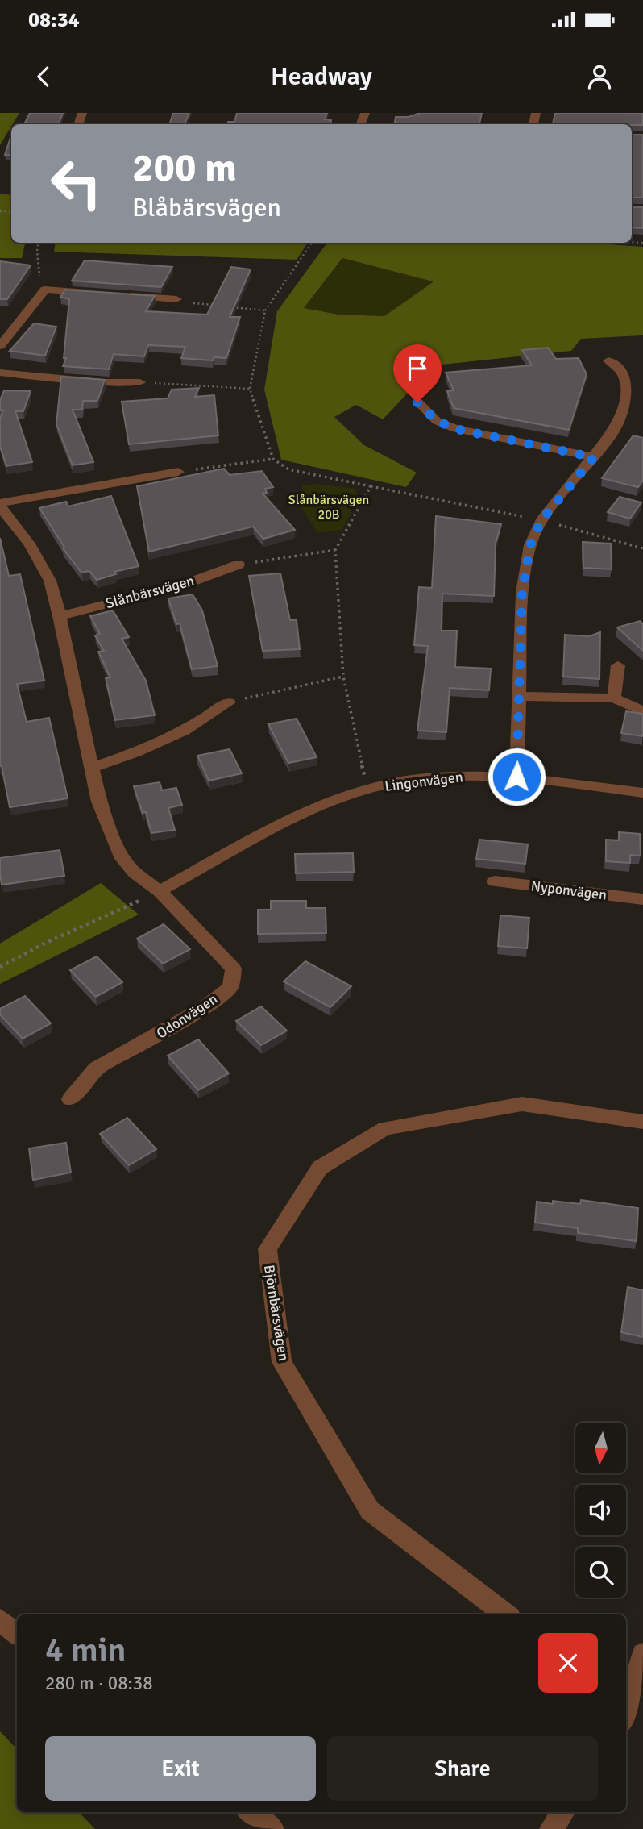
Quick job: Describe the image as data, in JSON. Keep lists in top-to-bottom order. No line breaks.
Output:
{"streets":{"street":["Slånbärsvägen","Lingonvägen","Nyponvägen","Odonvägen","Björnbärsvägen"]},"crossings":[["Lingonvägen","Odonvägen"]],"parks":["Slånbärsvägen 20B"],"north":"bottom","page":{"status":"08:34","header":"Headway","turn":["200 m","Blåbärsvägen"],"heading":["4 min","280 m · 08:38"],"buttons":["Exit","Share"]}}
